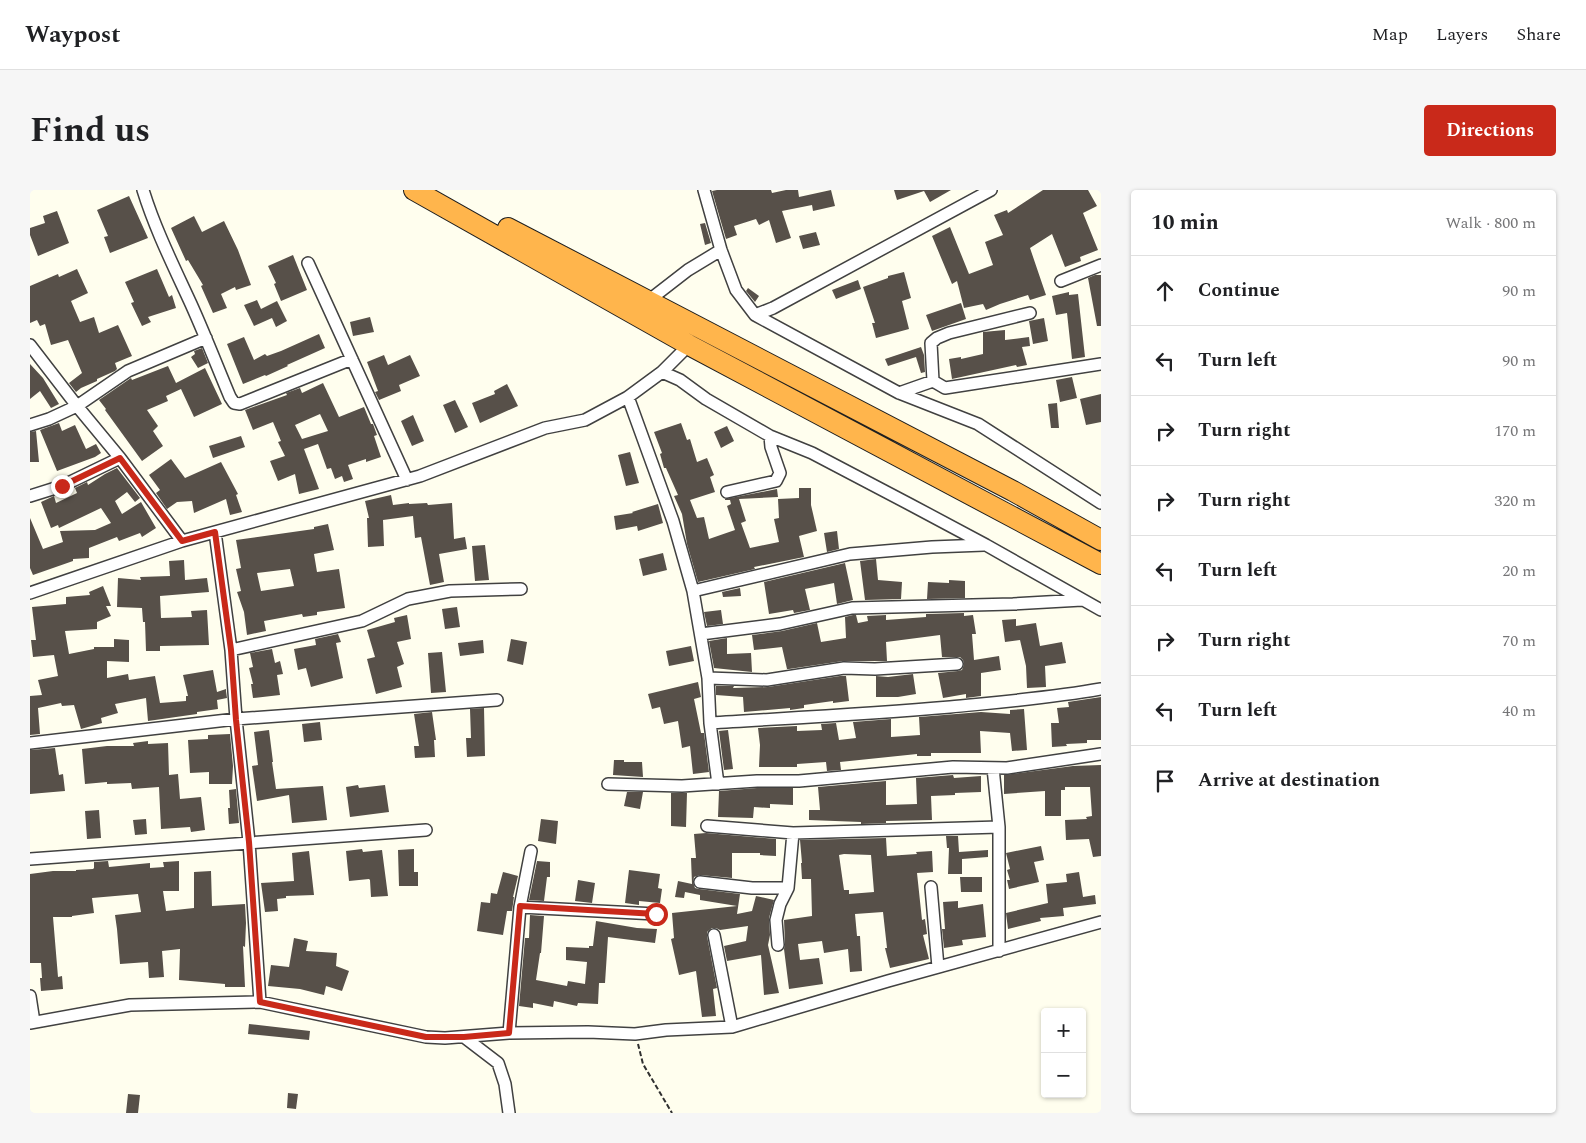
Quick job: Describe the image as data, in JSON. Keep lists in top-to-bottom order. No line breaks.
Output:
{"page":{"header":"Waypost","nav":["Map","Layers","Share"],"title":"Find us","buttons":"Directions","heading":["10 min","Walk · 800 m"],"list":[["Continue","90 m"],["Turn left","90 m"],["Turn right","170 m"],["Turn right","320 m"],["Turn left","20 m"],["Turn right","70 m"],["Turn left","40 m"],"Arrive at destination"],"map_buttons":["+","−"]}}
